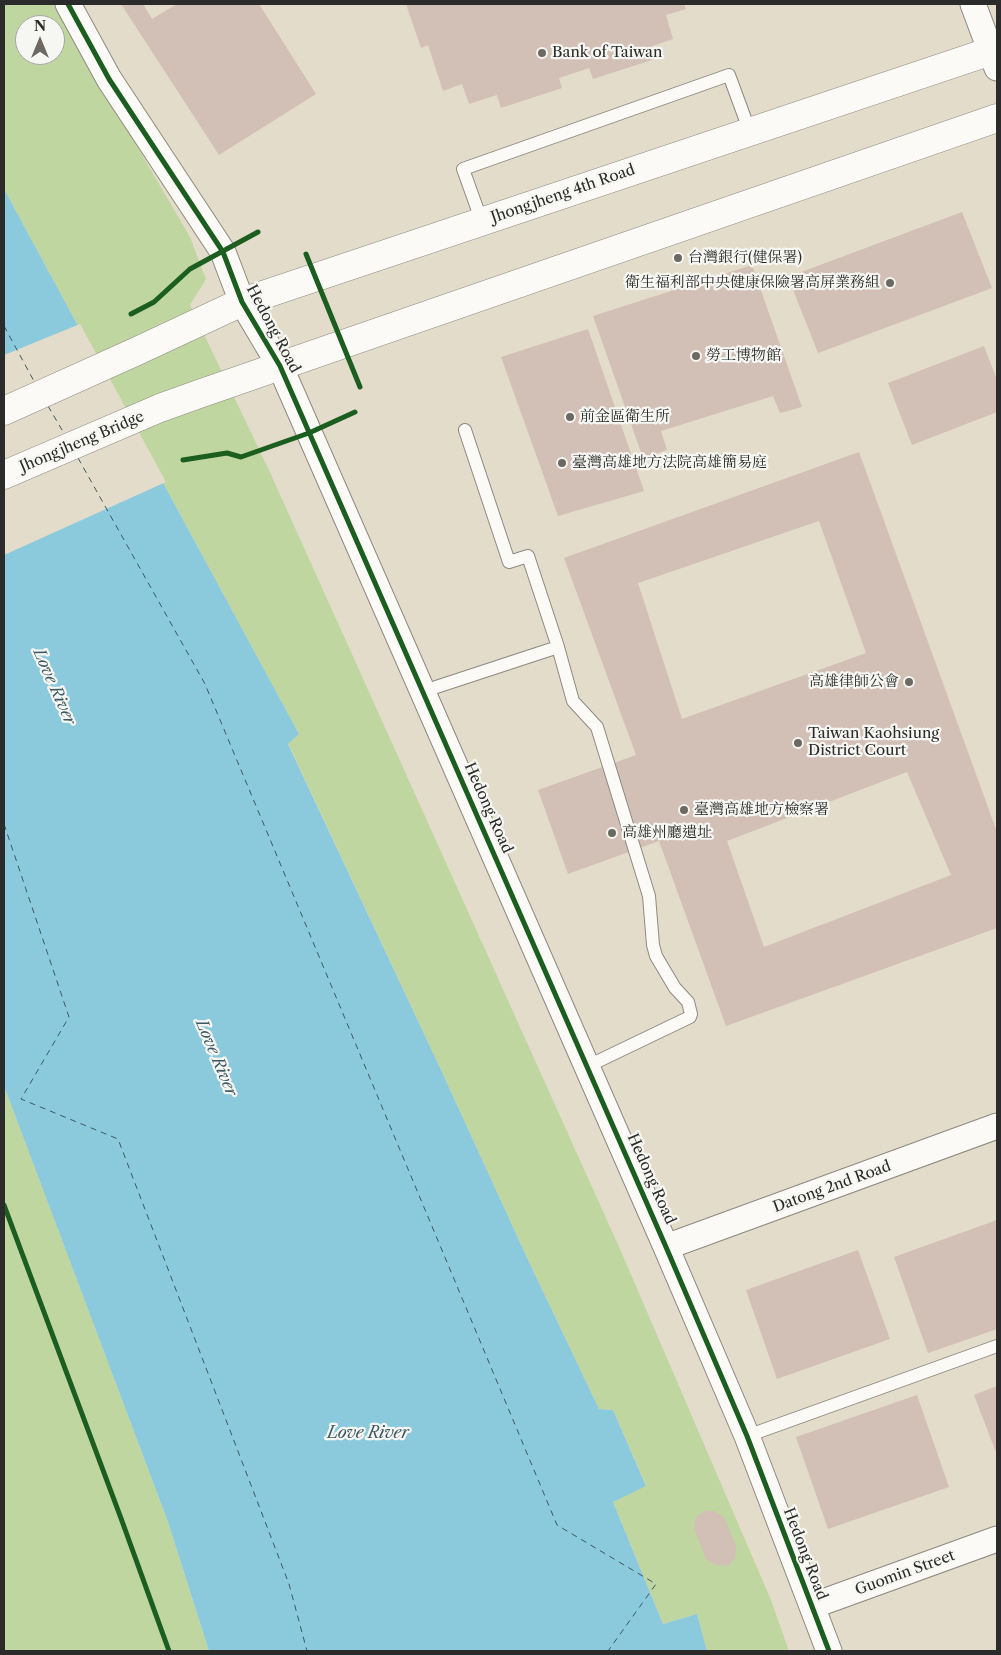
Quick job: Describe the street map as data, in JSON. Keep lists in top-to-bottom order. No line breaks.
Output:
{"streets":{"street":["Jhongjheng 4th Road","Hedong Road","Jhongjheng Bridge","Datong 2nd Road","Guomin Street"]},"crossings":[["Jhongjheng 4th Road","Hedong Road"],["Hedong Road","Jhongjheng Bridge"],["Hedong Road","Datong 2nd Road"],["Hedong Road","Guomin Street"]],"water":["Love River"],"places":["Bank of Taiwan","台灣銀行(健保署)","衛生福利部中央健康保險署高屏業務組","勞工博物館","前金區衛生所","臺灣高雄地方法院高雄簡易庭","高雄律師公會","Taiwan Kaohsiung District Court","臺灣高雄地方檢察署","高雄州廳遺址"],"north":"top"}
